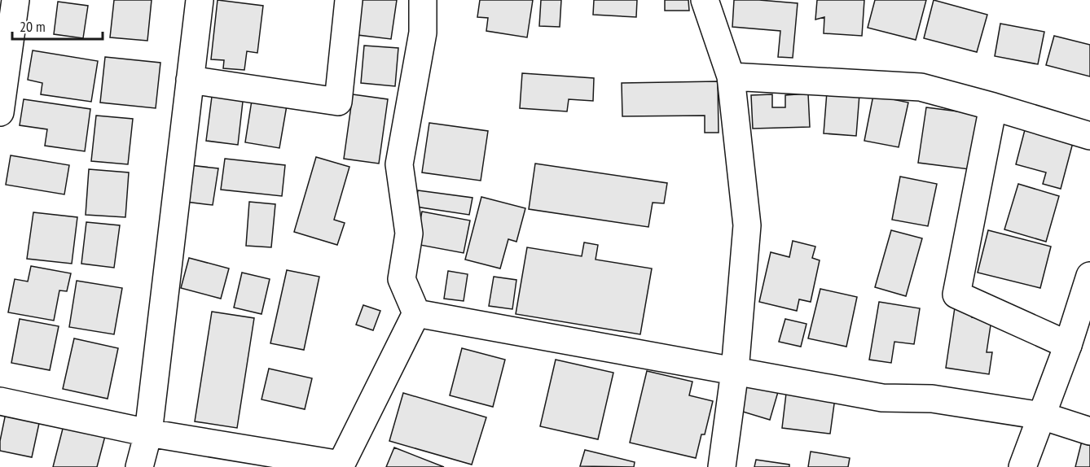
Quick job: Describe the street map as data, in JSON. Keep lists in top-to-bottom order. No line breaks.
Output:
{"scale_bar":"20 m"}
